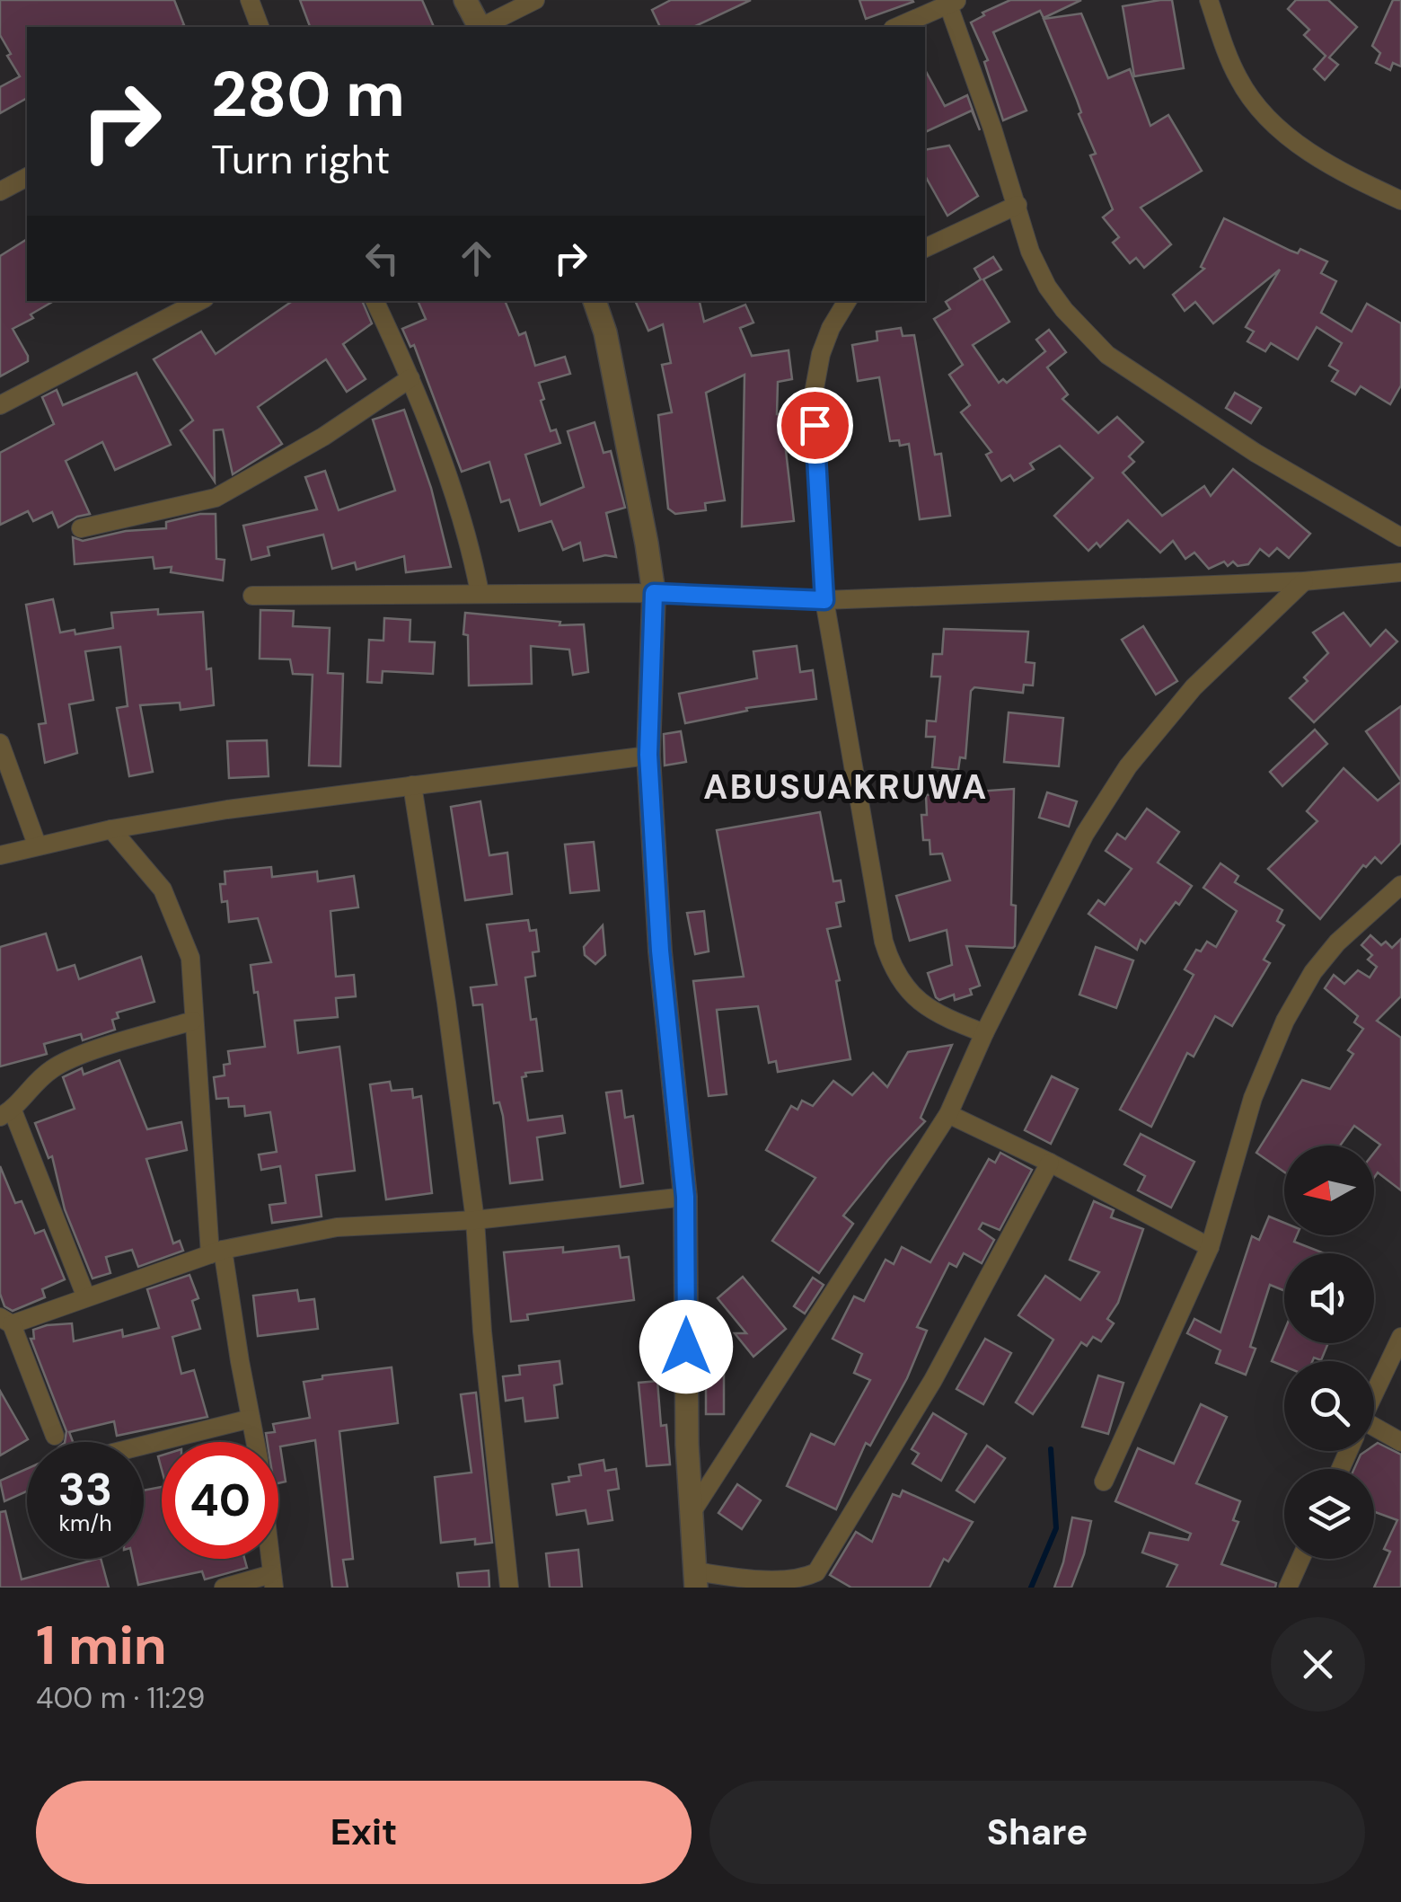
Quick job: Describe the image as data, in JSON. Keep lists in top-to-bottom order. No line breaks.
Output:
{"districts":["ABUSUAKRUWA"],"north":"left","page":{"turn":["280 m","Turn right"],"speed":"33 km/h","limit":"40","heading":["1 min","400 m · 11:29"],"buttons":["Exit","Share"]}}
